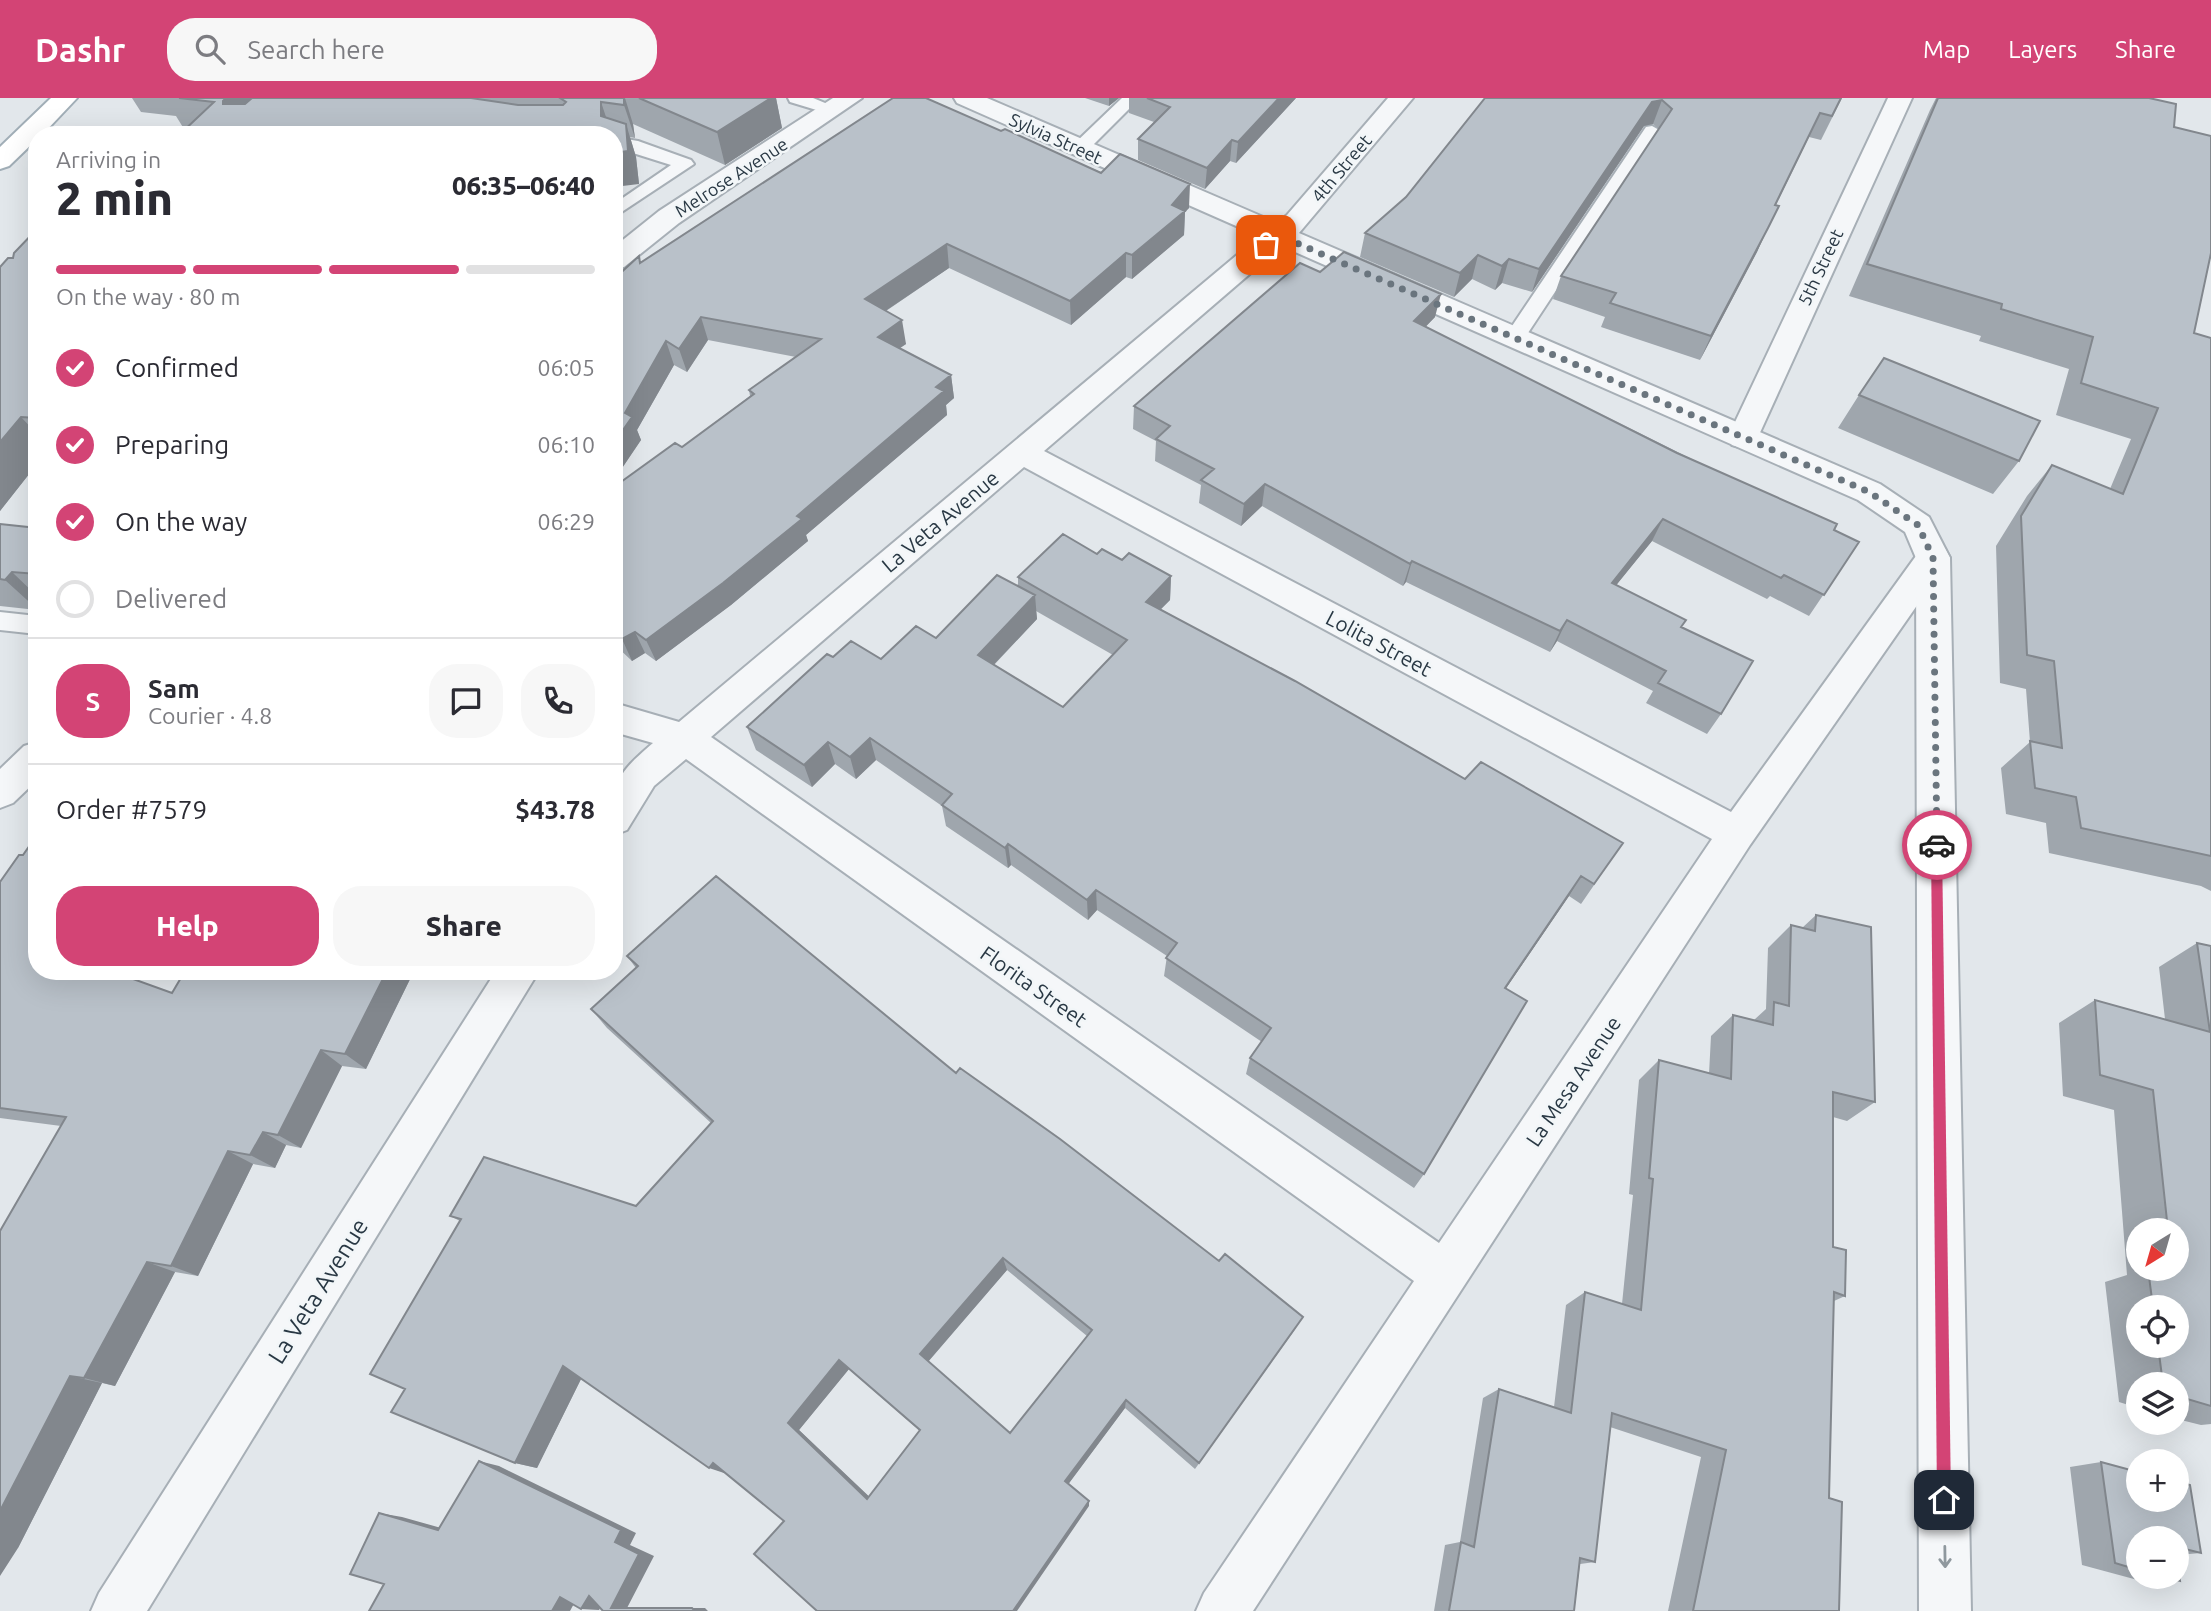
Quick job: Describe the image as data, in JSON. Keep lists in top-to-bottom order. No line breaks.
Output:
{"streets":{"street":["Sylvia Street","4th Street","Melrose Avenue","5th Street","La Veta Avenue","Lolita Street","Florita Street","La Mesa Avenue"]},"crossings":[["Sylvia Street","4th Street"],["Sylvia Street","5th Street"],["Sylvia Street","La Veta Avenue"],["Sylvia Street","La Mesa Avenue"],["4th Street","La Veta Avenue"],["La Veta Avenue","Lolita Street"],["La Veta Avenue","Florita Street"],["Lolita Street","La Mesa Avenue"],["Florita Street","La Mesa Avenue"]],"north":"bottom left","page":{"header":"Dashr","search":"Search here","nav":["Map","Layers","Share"],"heading":["2 min","Arriving in","06:35–06:40"],"panel":["Sam","Courier · 4.8","Order #7579","$43.78"],"bar":"On the way · 80 m","list":[["Confirmed","06:05"],["Preparing","06:10"],["On the way","06:29"],"Delivered"],"round":"S","buttons":["Help","Share"],"map_buttons":["+","−"]}}
